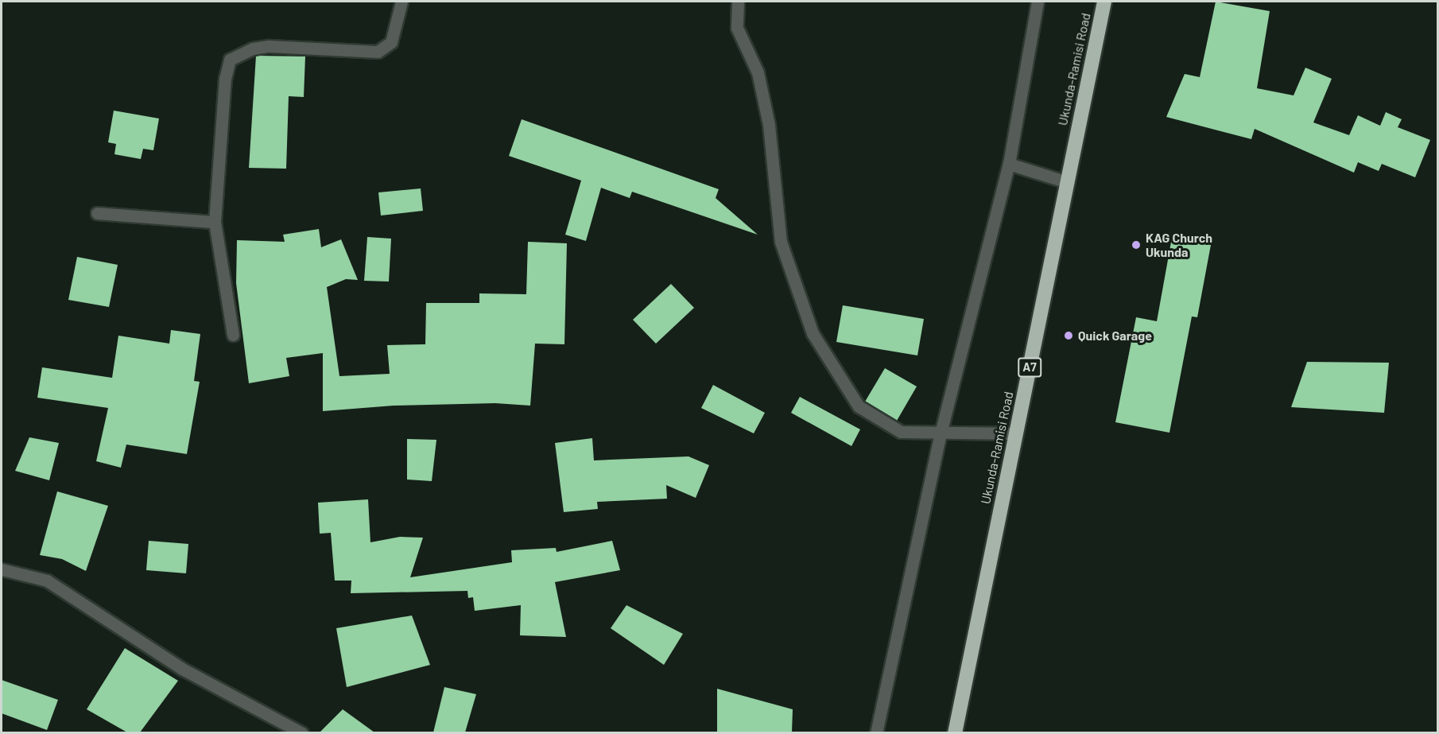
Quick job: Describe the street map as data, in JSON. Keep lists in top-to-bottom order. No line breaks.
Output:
{"streets":{"highway":["Ukunda-Ramisi Road","A7"]},"places":["KAG Church Ukunda","Quick Garage"]}
